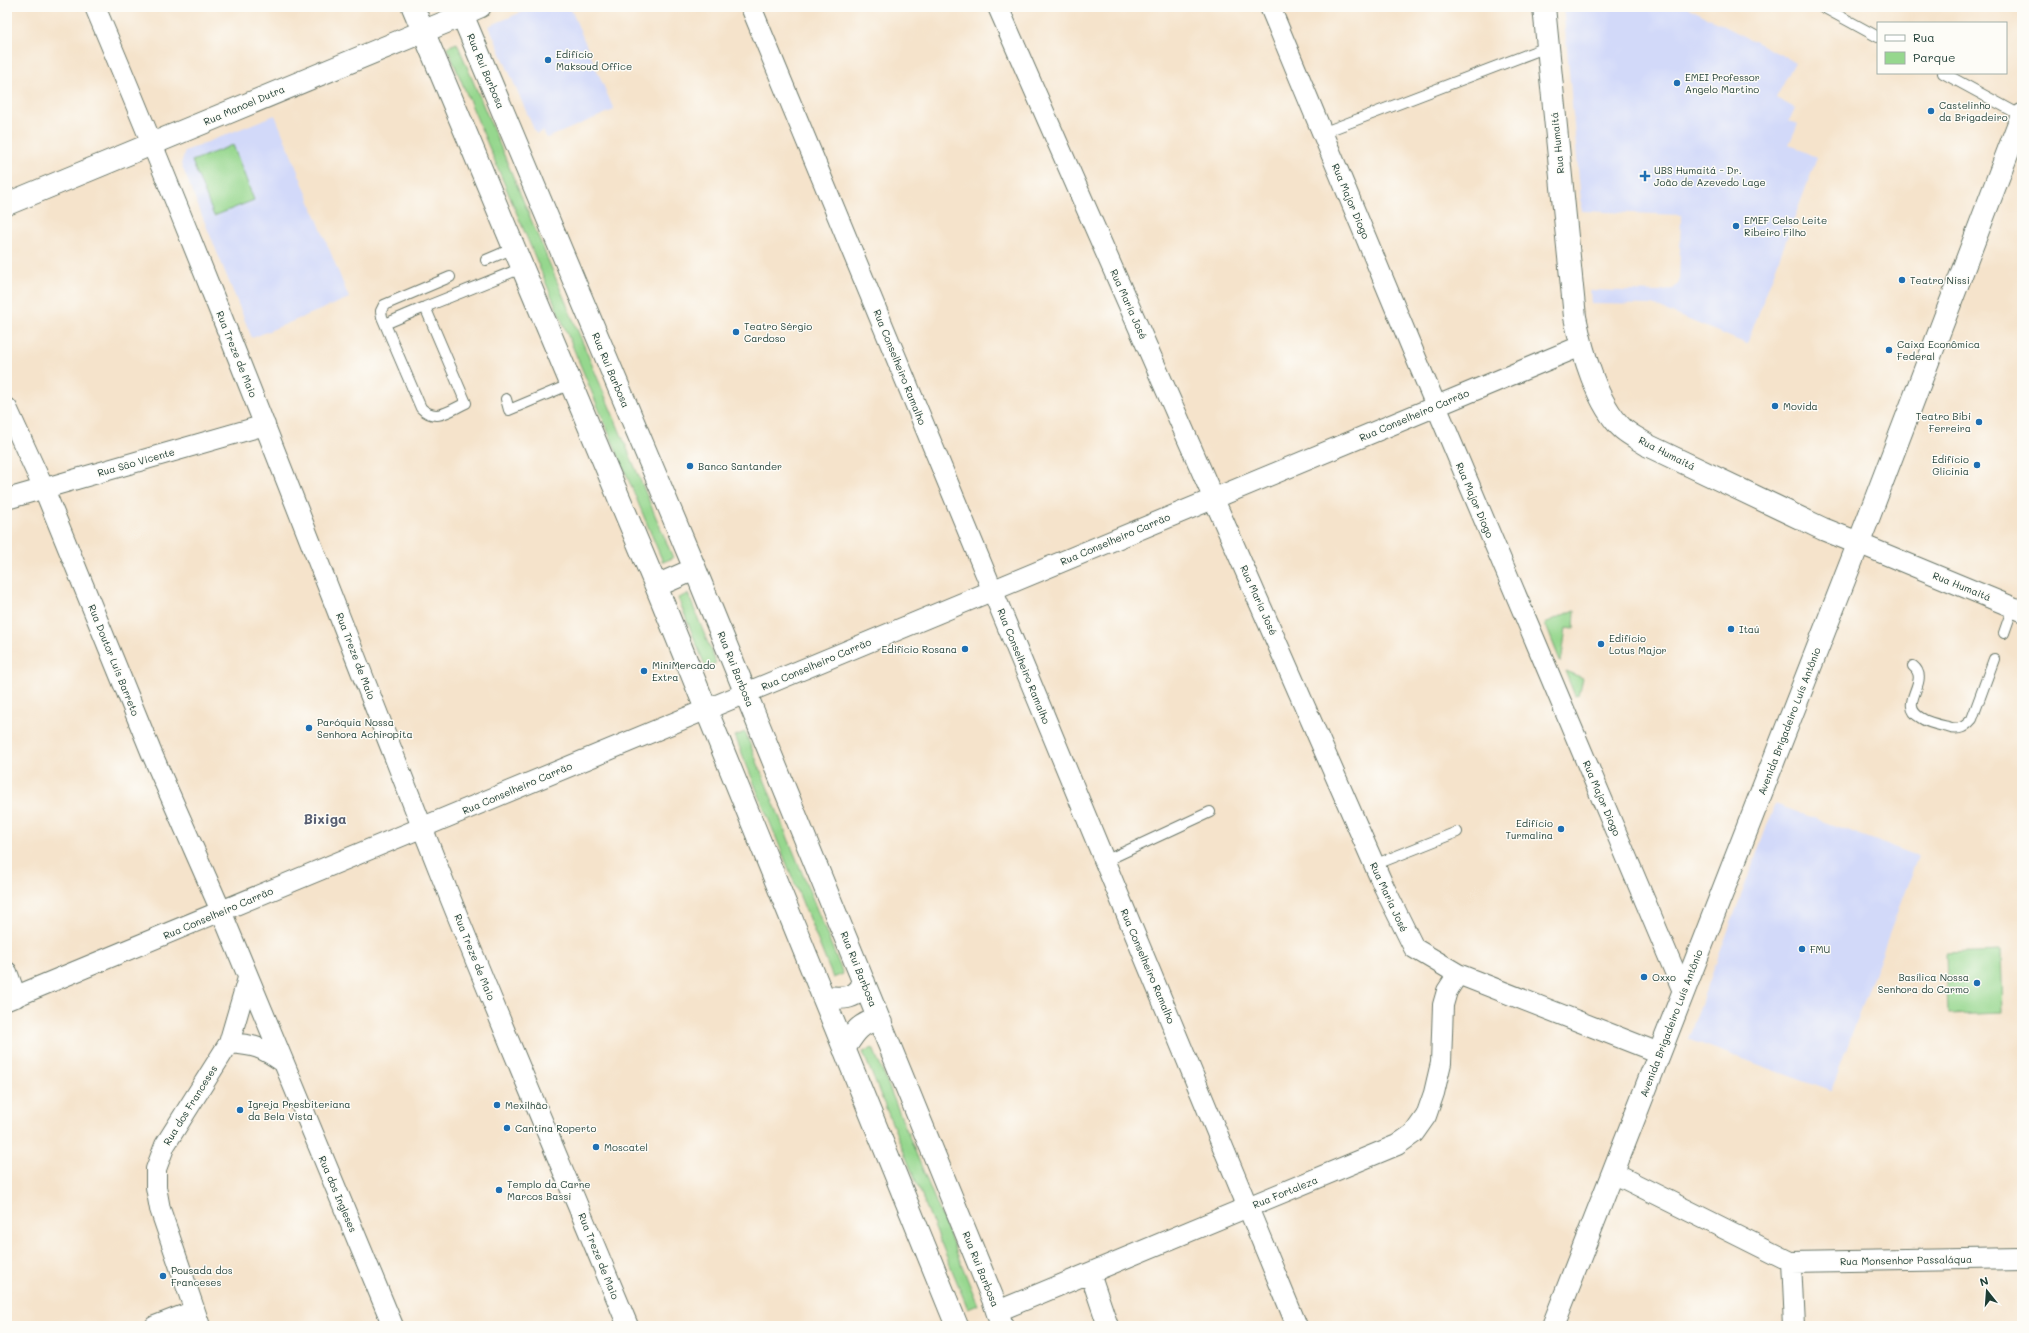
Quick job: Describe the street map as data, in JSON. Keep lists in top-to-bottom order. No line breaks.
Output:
{"streets":{"main road":["Rua Rui Barbosa","Rua Manoel Dutra","Rua Humaitá","Avenida Brigadeiro Luís Antônio"],"street":["Rua Major Diogo","Rua Maria José","Rua Treze de Maio","Rua Conselheiro Ramalho","Rua Conselheiro Carrão","Rua São Vicente","Rua Doutor Luís Barreto","Rua dos Franceses","Rua Fortaleza","Rua dos Ingleses","Rua Monsenhor Passaláqua"]},"crossings":[["Rua Rui Barbosa","Rua Manoel Dutra"],["Rua Rui Barbosa","Rua Conselheiro Carrão"],["Rua Rui Barbosa","Rua Fortaleza"],["Rua Manoel Dutra","Rua Treze de Maio"],["Rua Humaitá","Rua Conselheiro Carrão"],["Rua Humaitá","Avenida Brigadeiro Luís Antônio"],["Rua Major Diogo","Rua Conselheiro Carrão"],["Rua Major Diogo","Avenida Brigadeiro Luís Antônio"],["Rua Maria José","Rua Conselheiro Carrão"],["Rua Maria José","Avenida Brigadeiro Luís Antônio"],["Rua Maria José","Rua Fortaleza"],["Rua Treze de Maio","Rua Conselheiro Carrão"],["Rua Treze de Maio","Rua São Vicente"],["Rua Conselheiro Ramalho","Rua Conselheiro Carrão"],["Rua Conselheiro Ramalho","Rua Fortaleza"],["Rua Conselheiro Carrão","Rua Doutor Luís Barreto"],["Rua Conselheiro Carrão","Rua dos Ingleses"],["Rua São Vicente","Rua Doutor Luís Barreto"],["Rua Doutor Luís Barreto","Rua dos Ingleses"],["Rua dos Franceses","Rua dos Ingleses"]],"districts":["Bixiga"],"places":{"other":["Edifício Maksoud Office","EMEI Professor Angelo Martino","Castelinho da Brigadeiro","EMEF Celso Leite Ribeiro Filho","Teatro Nissi","Teatro Sérgio Cardoso","Caixa Econômica Federal","Movida","Teatro Bibi Ferreira","Edifício Glicinia","Banco Santander","Itaú","Edifício Lotus Major","Edifício Rosana","MiniMercado Extra","Paróquia Nossa Senhora Achiropita","Edifício Turmalina","FMU","Oxxo","Basílica Nossa Senhora do Carmo","Mexilhão","Igreja Presbiteriana da Bela Vista","Cantina Roperto","Moscatel","Templo da Carne Marcos Bassi","Pousada dos Franceses"],"health":["UBS Humaitá - Dr. João de Azevedo Lage"]},"legend":["Rua","Parque"],"north":"top"}
